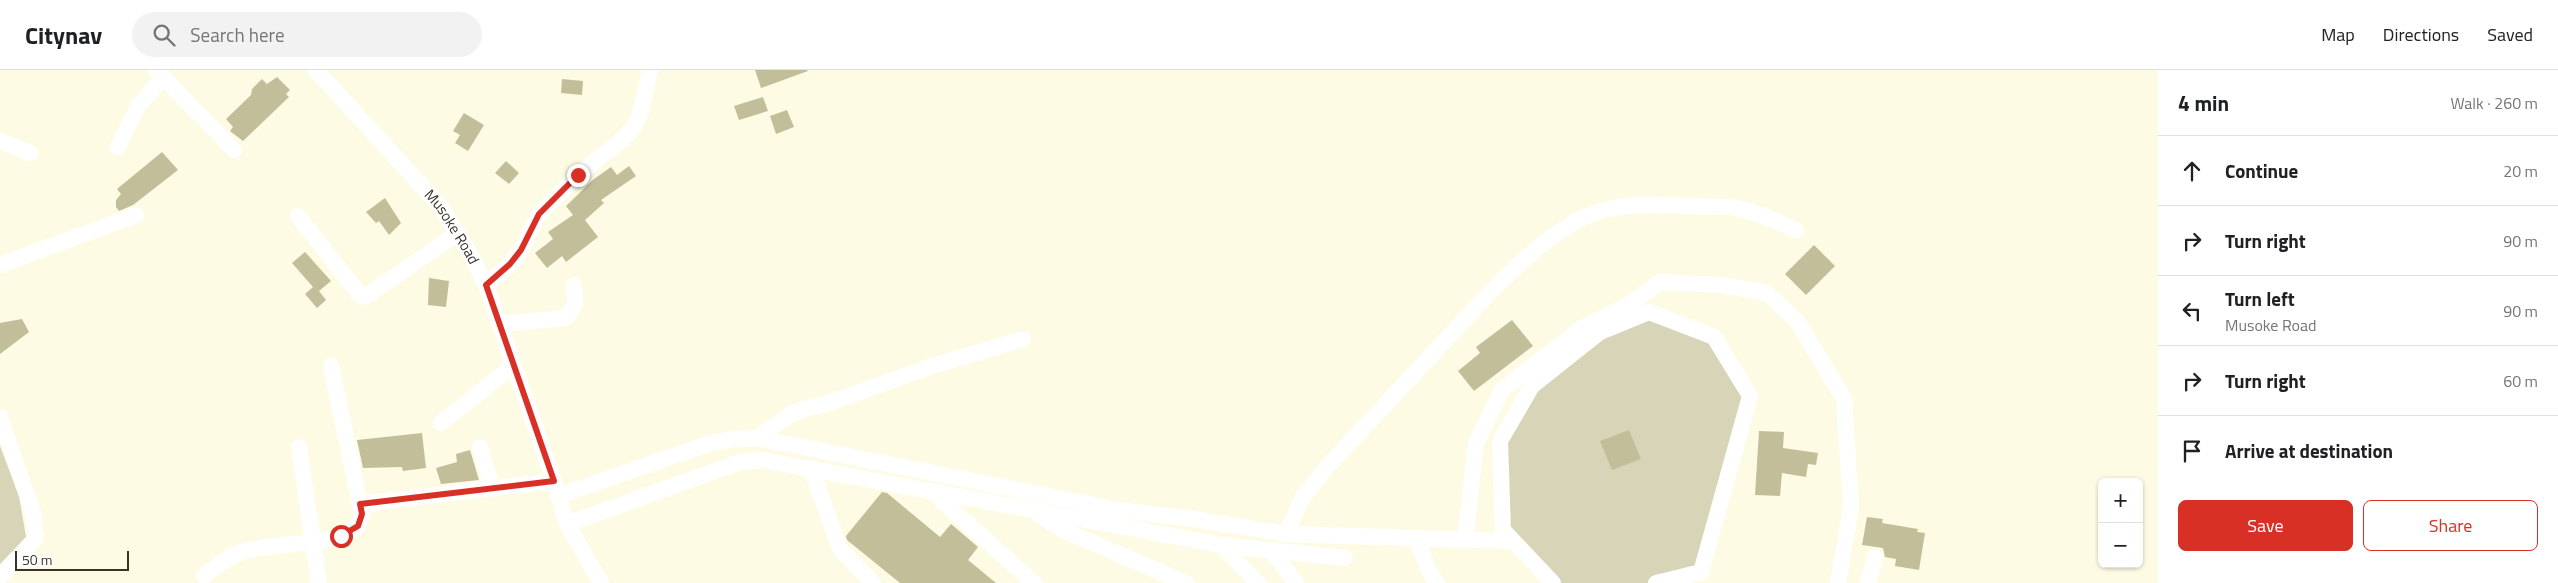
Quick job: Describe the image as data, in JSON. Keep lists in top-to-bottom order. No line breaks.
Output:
{"streets":{"street":["Musoke Road"]},"scale_bar":"50 m","page":{"header":"Citynav","search":"Search here","nav":["Map","Directions","Saved"],"heading":["4 min","Walk · 260 m"],"list":[["Continue","20 m"],["Turn right","90 m"],["Turn left","Musoke Road","90 m"],["Turn right","60 m"],"Arrive at destination"],"map_buttons":["+","−"],"buttons":["Save","Share"],"scale":"50 m"}}
